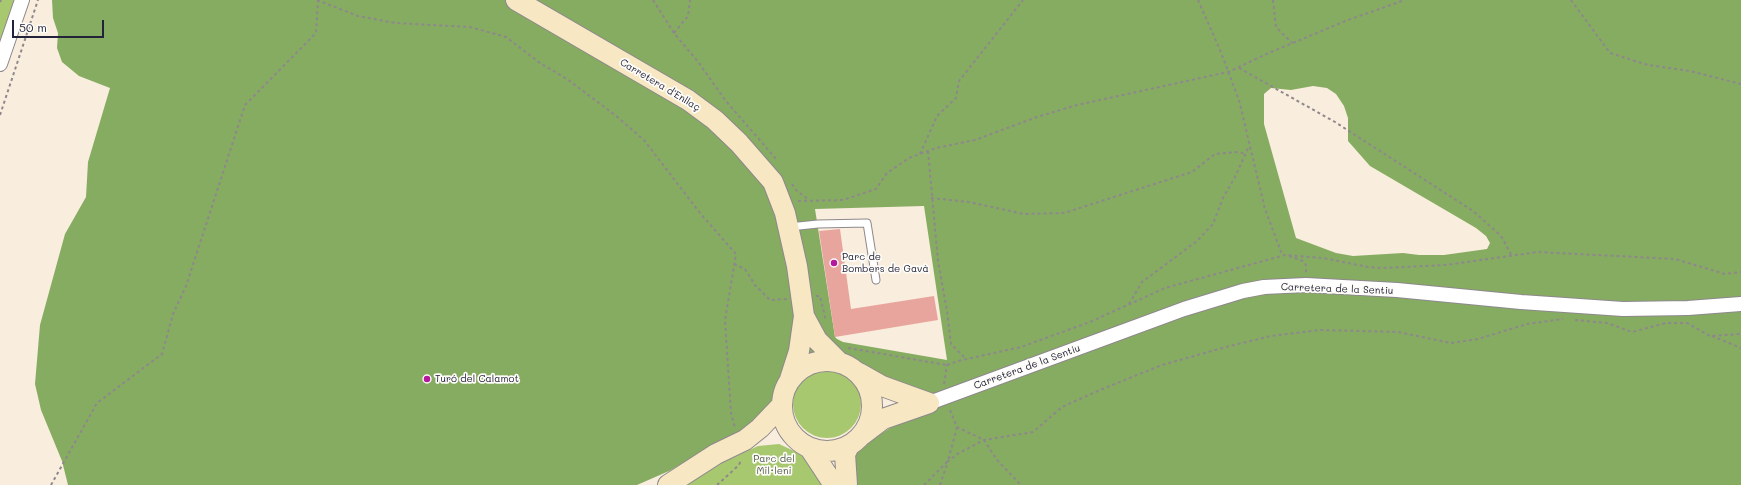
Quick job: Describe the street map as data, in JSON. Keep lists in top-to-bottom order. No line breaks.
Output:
{"streets":{"street":["Carretera d'Enllaç","Carretera de la Sentiu"]},"crossings":[["Carretera d'Enllaç","Carretera de la Sentiu"]],"parks":["Parc del Mil·leni"],"places":["Parc de Bombers de Gavà","Turó del Calamot"],"scale_bar":"50 m"}
